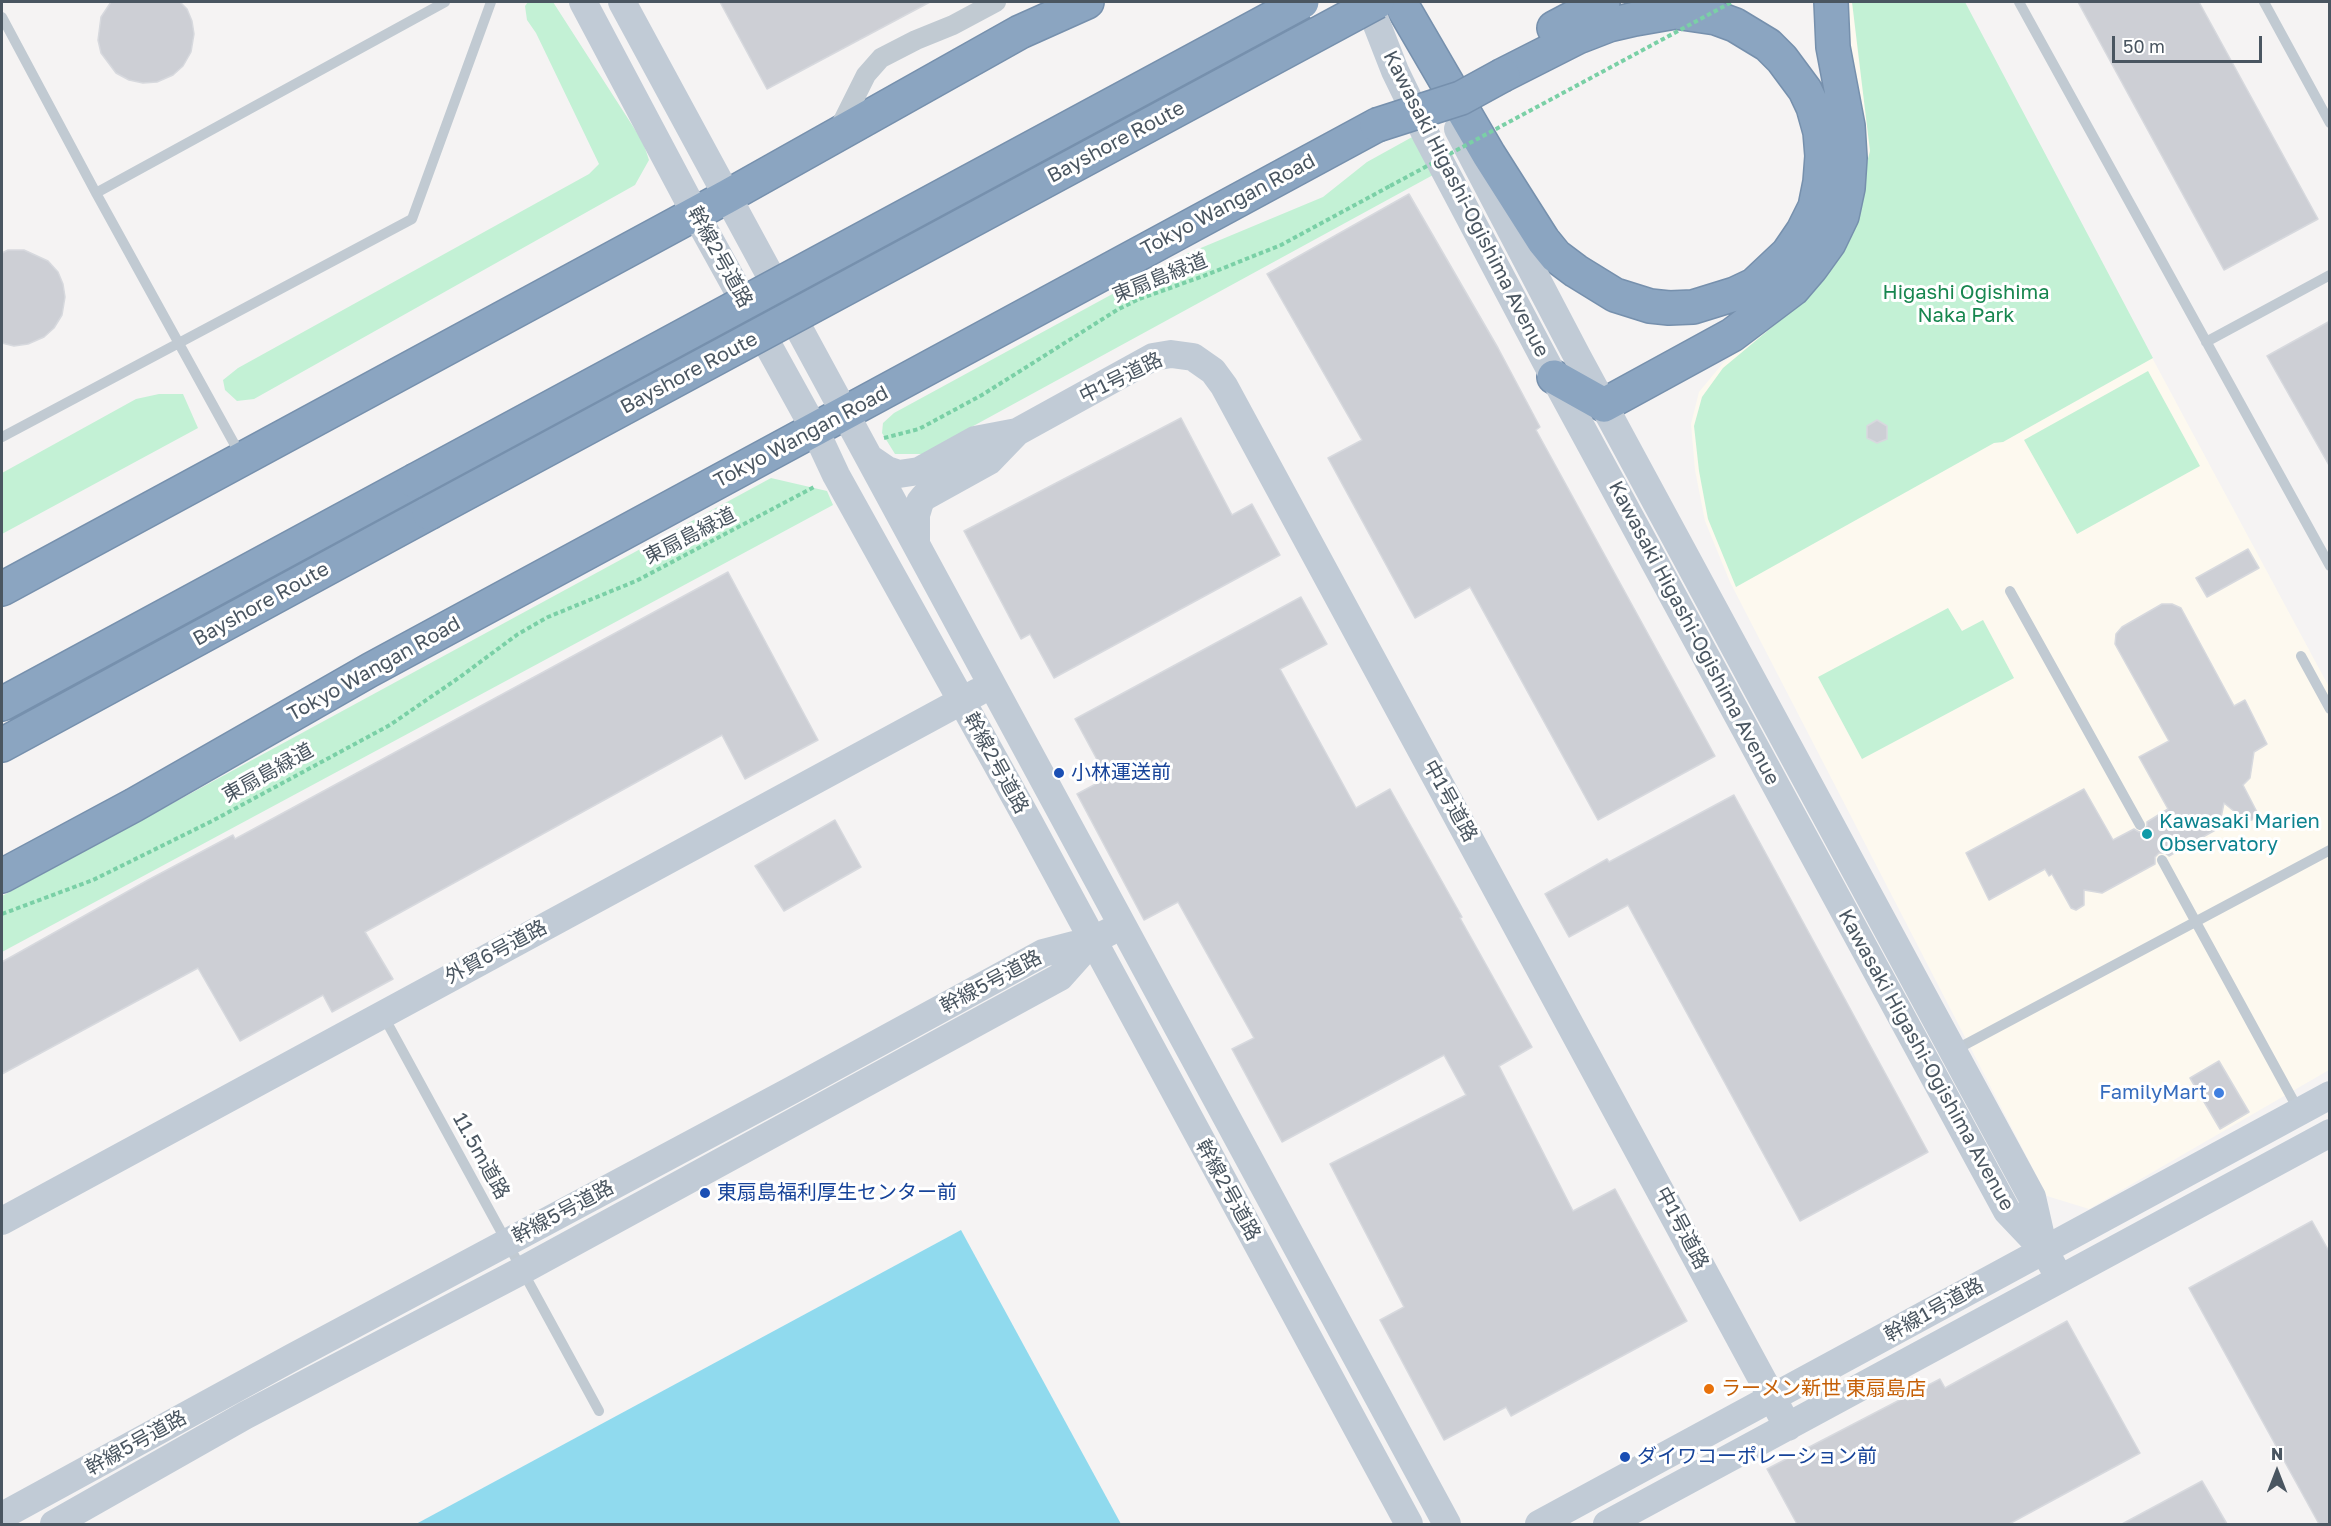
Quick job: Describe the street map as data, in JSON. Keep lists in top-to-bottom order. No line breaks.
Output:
{"streets":{"highway":["Bayshore Route","Tokyo Wangan Road"],"street":["Kawasaki Higashi-Ogishima Avenue","幹線2号道路","中1号道路","外貿6号道路","幹線5号道路","幹線1号道路"],"lane":["11.5m道路"],"path":["東扇島緑道"]},"crossings":[["Bayshore Route","Kawasaki Higashi-Ogishima Avenue"],["Kawasaki Higashi-Ogishima Avenue","幹線1号道路"],["Tokyo Wangan Road","幹線2号道路"],["幹線2号道路","東扇島緑道"],["幹線2号道路","中1号道路"],["幹線2号道路","外貿6号道路"],["幹線2号道路","幹線5号道路"],["東扇島緑道","中1号道路"],["中1号道路","幹線1号道路"],["外貿6号道路","11.5m道路"],["幹線5号道路","11.5m道路"]],"parks":["Higashi Ogishima Naka Park"],"places":["小林運送前","Kawasaki Marien Observatory","FamilyMart","東扇島福利厚生センター前","ラーメン新世 東扇島店","ダイワコーポレーション前"],"scale_bar":"50 m","north":"top"}
